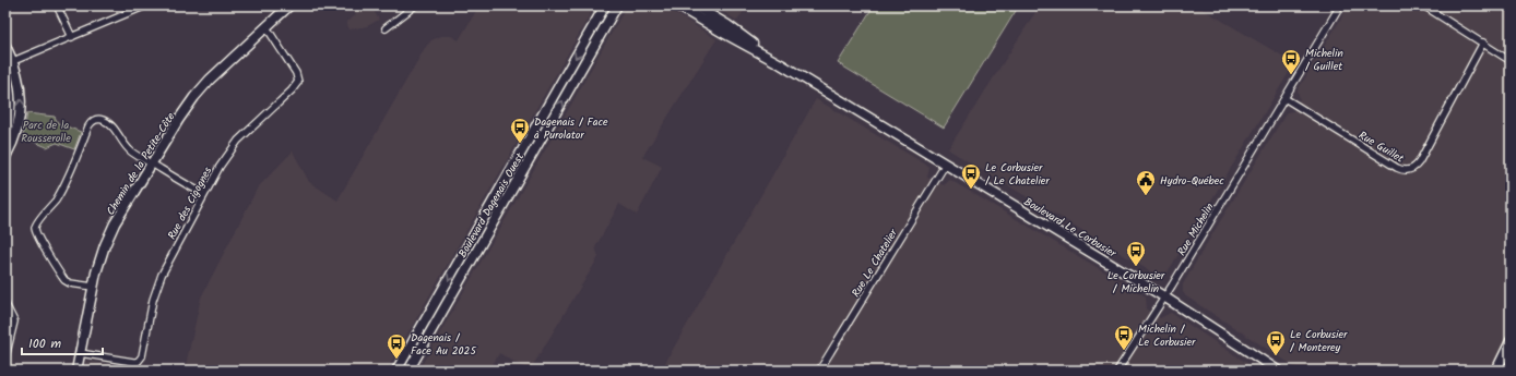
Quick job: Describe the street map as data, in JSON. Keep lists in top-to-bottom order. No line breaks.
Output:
{"streets":{"street":["Rue Guillet","Chemin de la Petite-Côte","Rue des Cigognes","Boulevard Dagenais Ouest","Boulevard Le Corbusier","Rue Michelin","Rue Le Chatelier"]},"crossings":[["Rue Guillet","Rue Michelin"],["Chemin de la Petite-Côte","Rue des Cigognes"],["Boulevard Le Corbusier","Rue Michelin"],["Boulevard Le Corbusier","Rue Le Chatelier"]],"parks":["Parc de la Rousserolle"],"places":{"bus stop":["Michelin / Guillet","Dagenais / Face à Purolator","Le Corbusier / Le Chatelier","Le Corbusier / Michelin","Michelin / Le Corbusier","Le Corbusier / Monterey","Dagenais / Face Au 2025"],"public building":["Hydro-Québec"]},"scale_bar":"100 m"}
